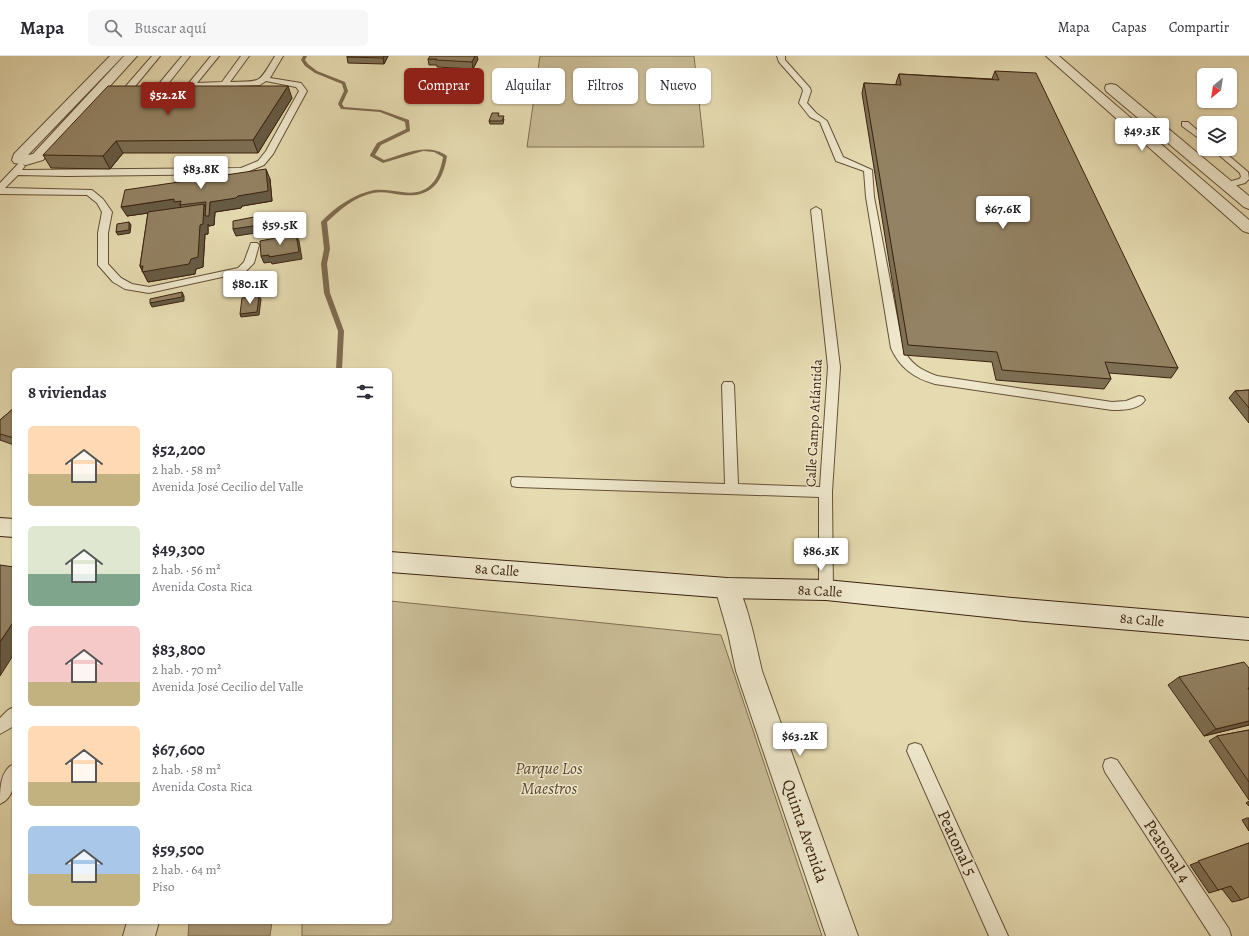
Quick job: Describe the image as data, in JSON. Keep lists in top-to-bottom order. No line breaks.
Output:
{"streets":{"street":["8a Calle","Quinta Avenida"],"lane":["Calle Campo Atlántida","Peatonal 5","Peatonal 4"]},"crossings":[["Calle Campo Atlántida","8a Calle"],["8a Calle","Quinta Avenida"]],"parks":["Parque Los Maestros"],"north":"bottom left","page":{"header":"Mapa","search":"Buscar aquí","nav":["Mapa","Capas","Compartir"],"chip":["Comprar","Alquilar","Filtros","Nuevo"],"price":["$52.2K","$49.3K","$83.8K","$67.6K","$59.5K","$80.1K","$86.3K","$63.2K"],"heading":"8 viviendas","list":[{"name":"$52,200","note":"2 hab. · 58 m² · Avenida José Cecilio del Valle"},{"name":"$49,300","note":"2 hab. · 56 m² · Avenida Costa Rica"},{"name":"$83,800","note":"2 hab. · 70 m² · Avenida José Cecilio del Valle"},{"name":"$67,600","note":"2 hab. · 58 m² · Avenida Costa Rica"},{"name":"$59,500","note":"2 hab. · 64 m² · Piso"}]}}
